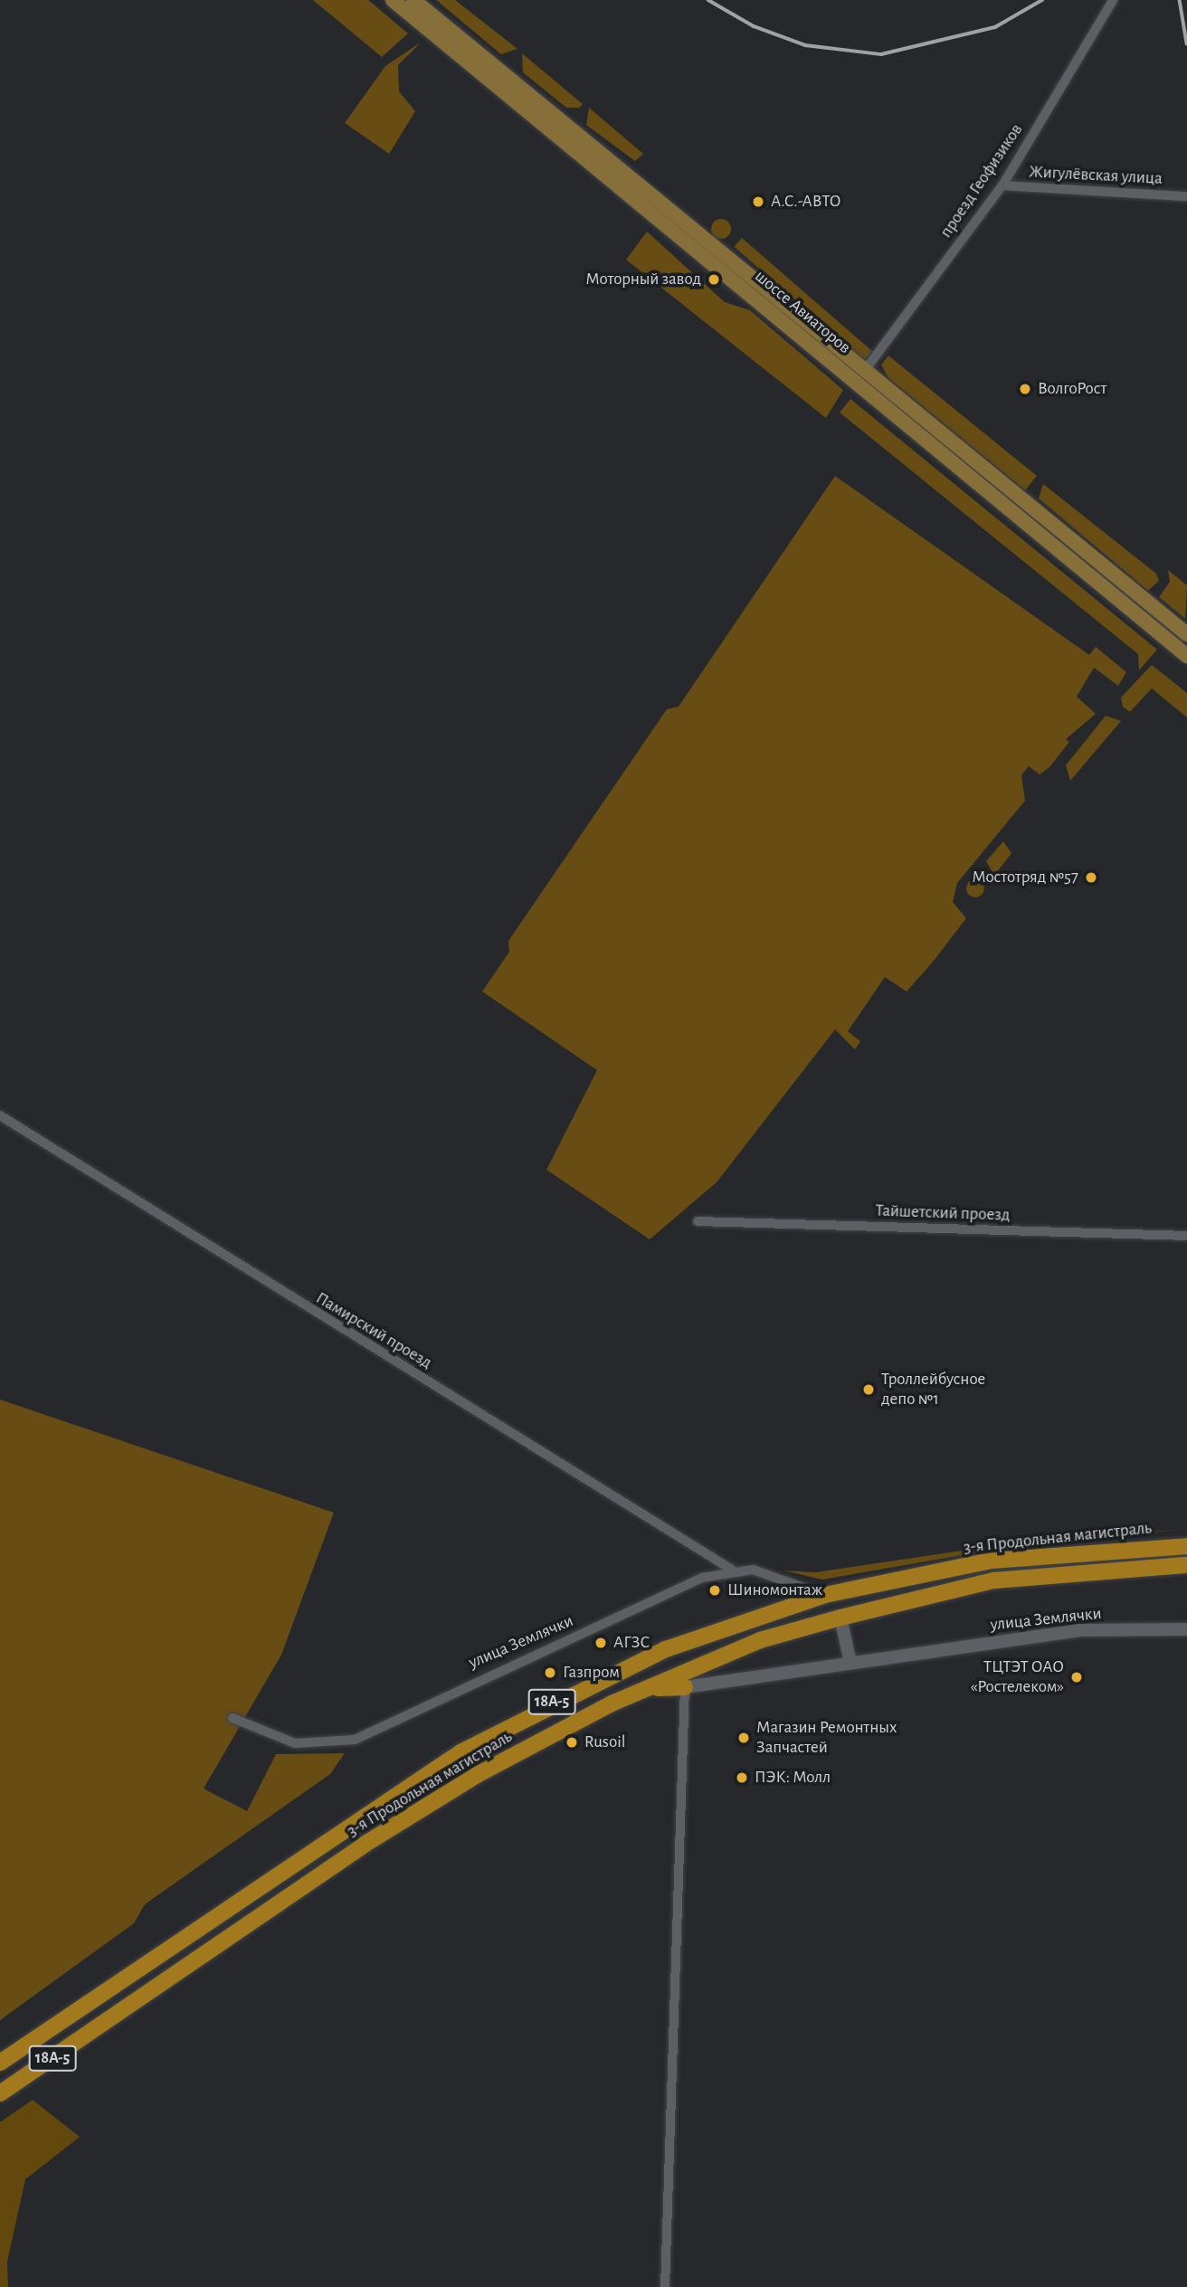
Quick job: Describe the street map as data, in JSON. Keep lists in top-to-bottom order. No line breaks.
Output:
{"streets":{"highway":["3-я Продольная магистраль","18А-5"],"main road":["шоссе Авиаторов"],"street":["Жигулёвская улица","проезд Геофизиков","Тайшетский проезд","Памирский проезд","улица Землячки"]},"crossings":[["Жигулёвская улица","проезд Геофизиков"],["проезд Геофизиков","шоссе Авиаторов"],["Памирский проезд","улица Землячки"],["3-я Продольная магистраль","улица Землячки"]],"places":["А.С.-АВТО","Моторный завод","ВолгоРост","Мостотряд №57","Троллейбусное депо №1","Шиномонтаж","АГЗС","Газпром","ТЦТЭТ ОАО «Ростелеком»","Магазин Ремонтных Запчастей","Rusoil","ПЭК: Молл"]}
